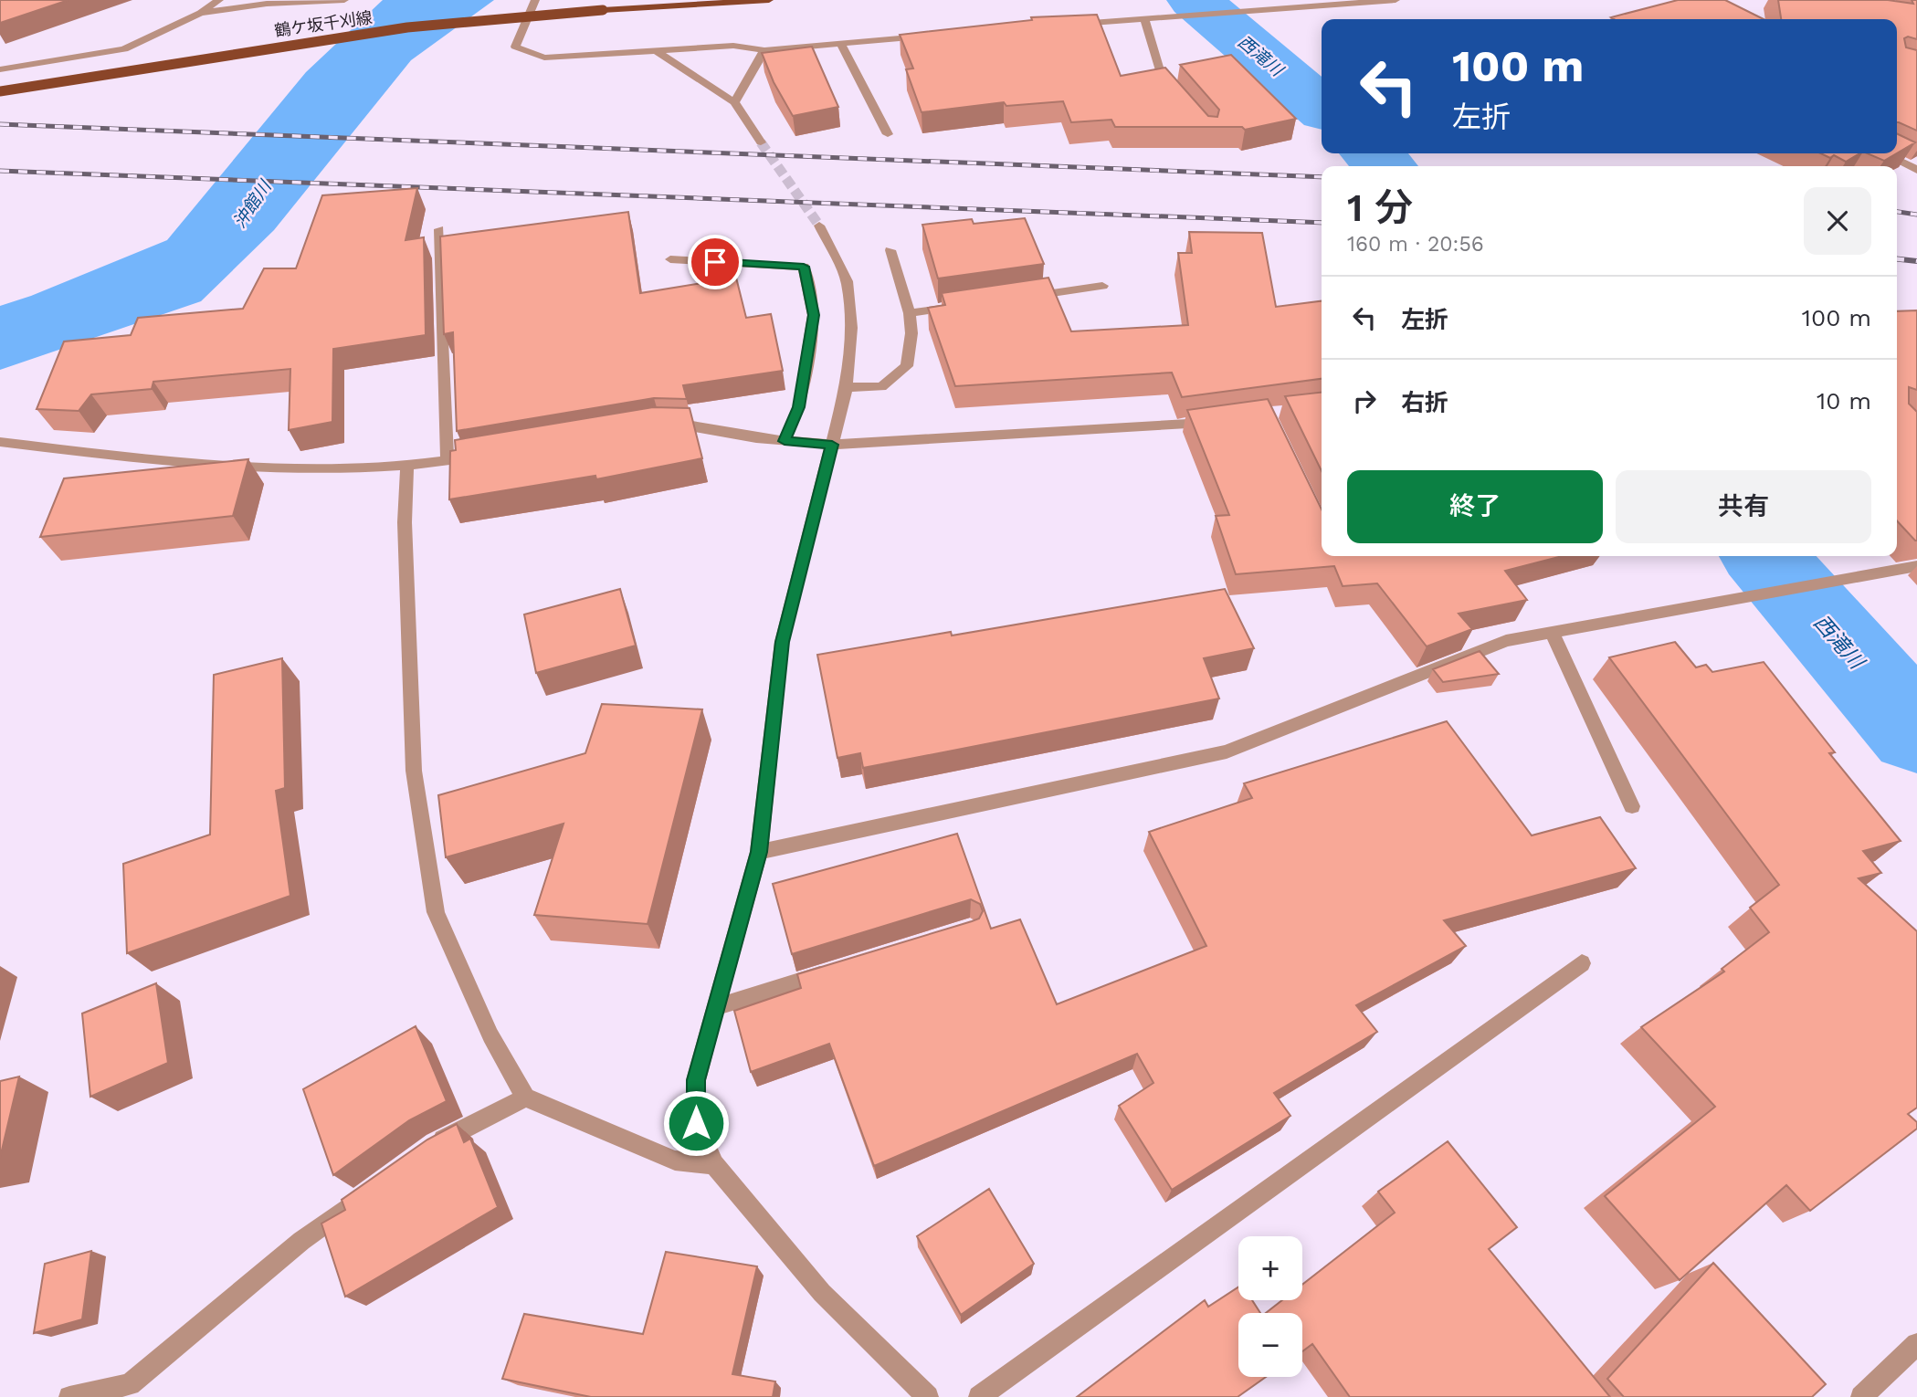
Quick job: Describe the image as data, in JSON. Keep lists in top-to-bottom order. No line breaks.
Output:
{"streets":{"main road":["鶴ケ坂千刈線"]},"water":["西滝川","沖館川"],"page":{"turn":["100 m","左折"],"heading":["1 分","160 m · 20:56"],"list":[{"name":"左折","value":"100 m"},{"name":"右折","value":"10 m"}],"buttons":["終了","共有"],"map_buttons":["+","−"]}}
